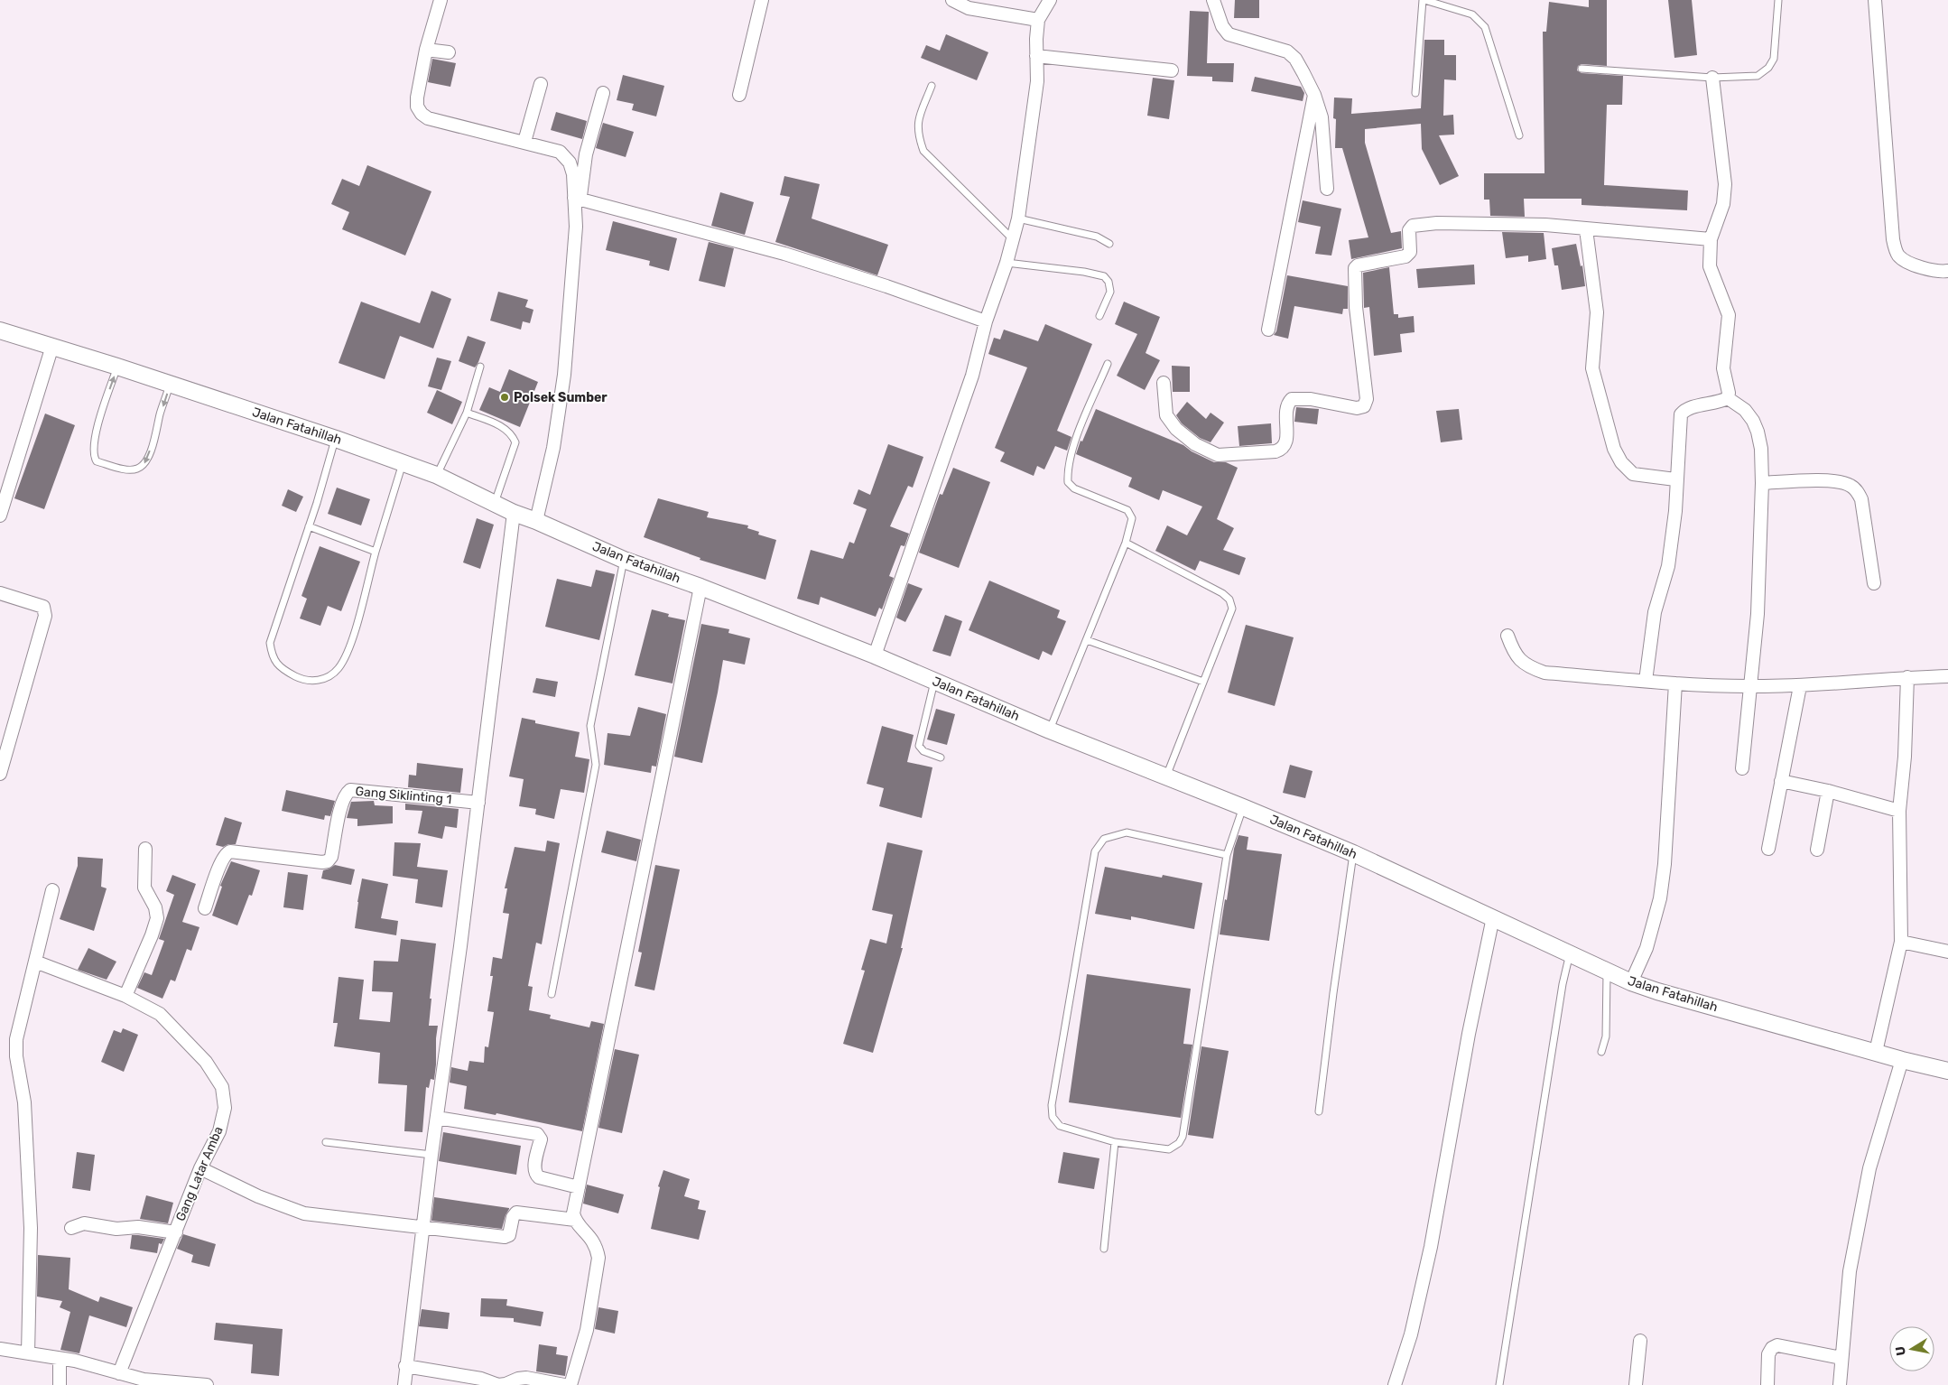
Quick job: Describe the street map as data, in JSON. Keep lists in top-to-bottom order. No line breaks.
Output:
{"streets":{"street":["Jalan Fatahillah","Gang Siklinting 1","Gang Latar Amba"]},"places":["Polsek Sumber"],"north":"left"}
